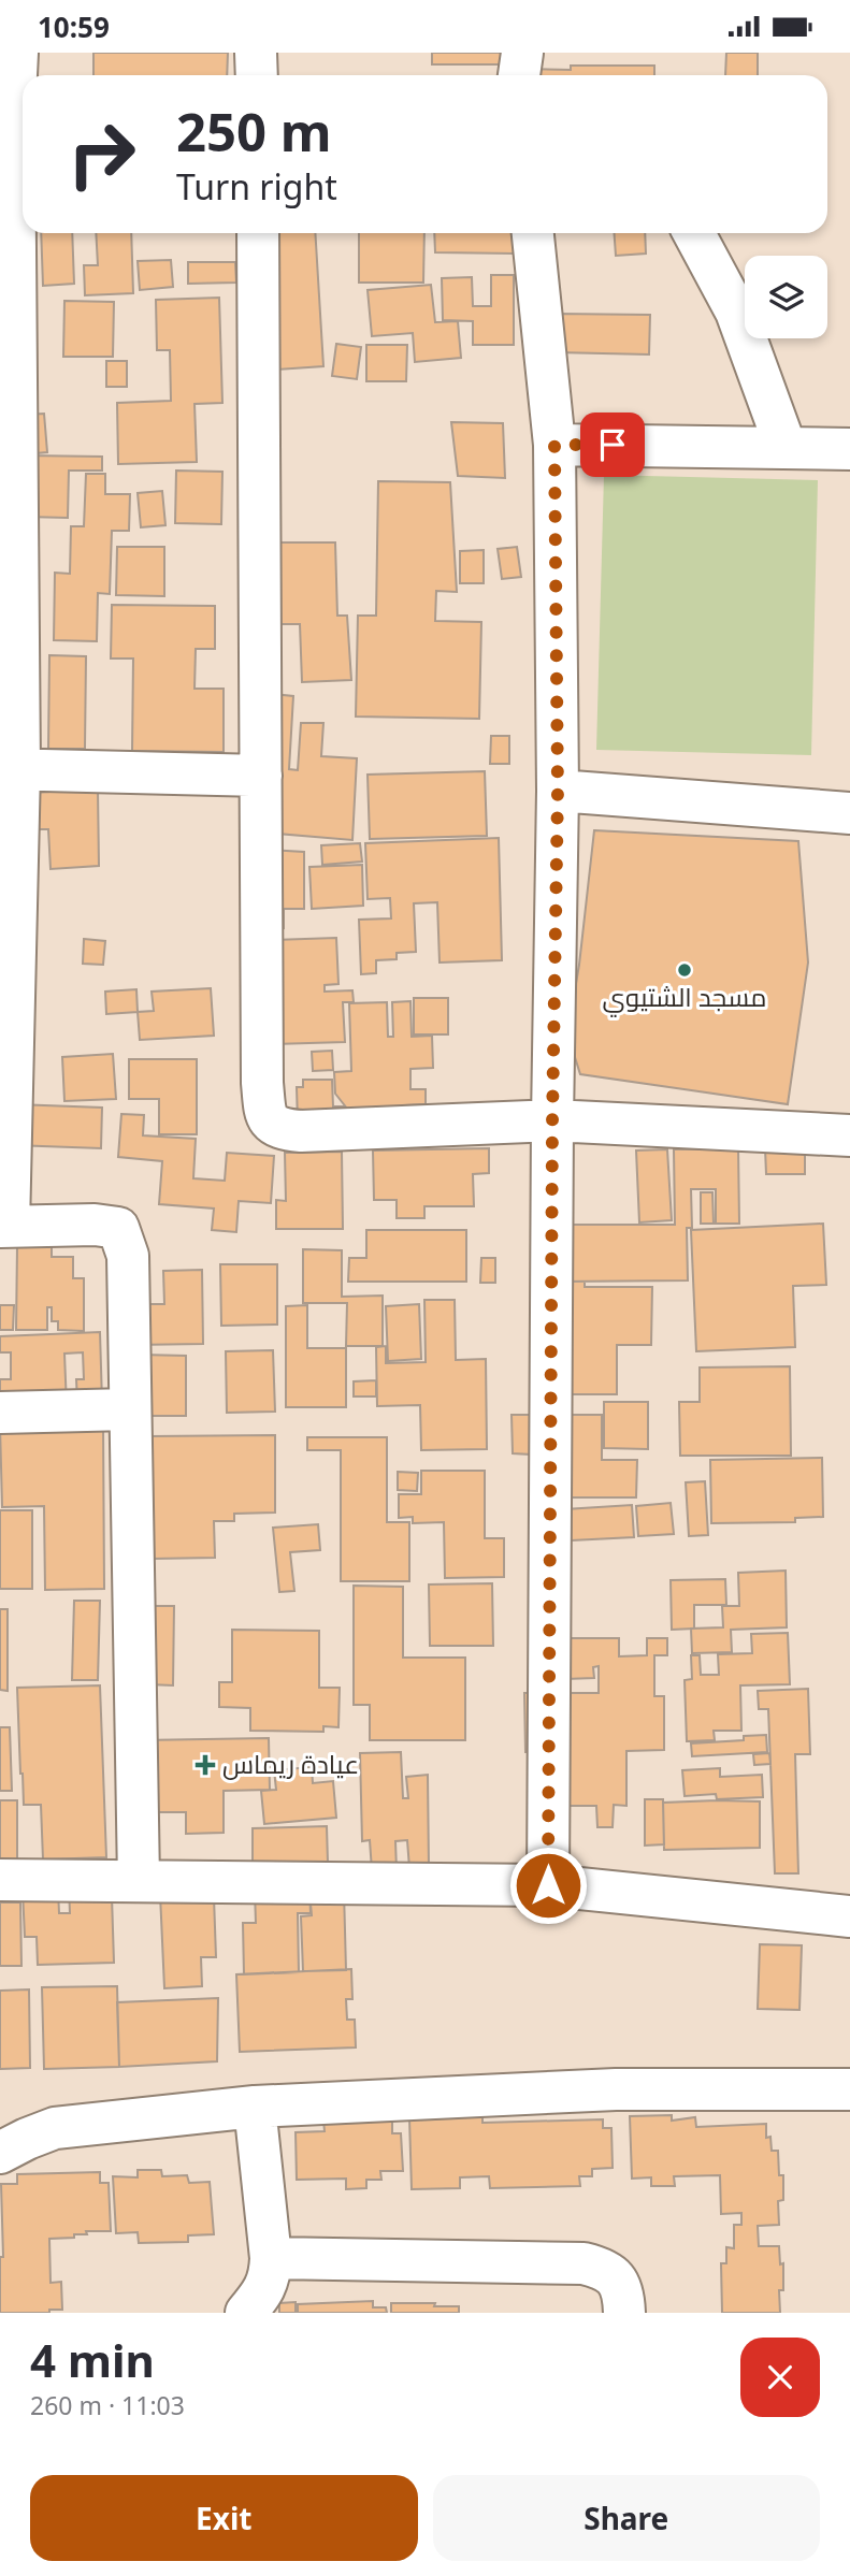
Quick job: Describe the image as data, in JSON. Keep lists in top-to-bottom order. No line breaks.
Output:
{"places":{"other":["مسجد الشتيوي"],"health":["عيادة ريماس"]},"page":{"status":"10:59","turn":["250 m","Turn right"],"heading":["4 min","260 m · 11:03"],"buttons":["Exit","Share"]}}
